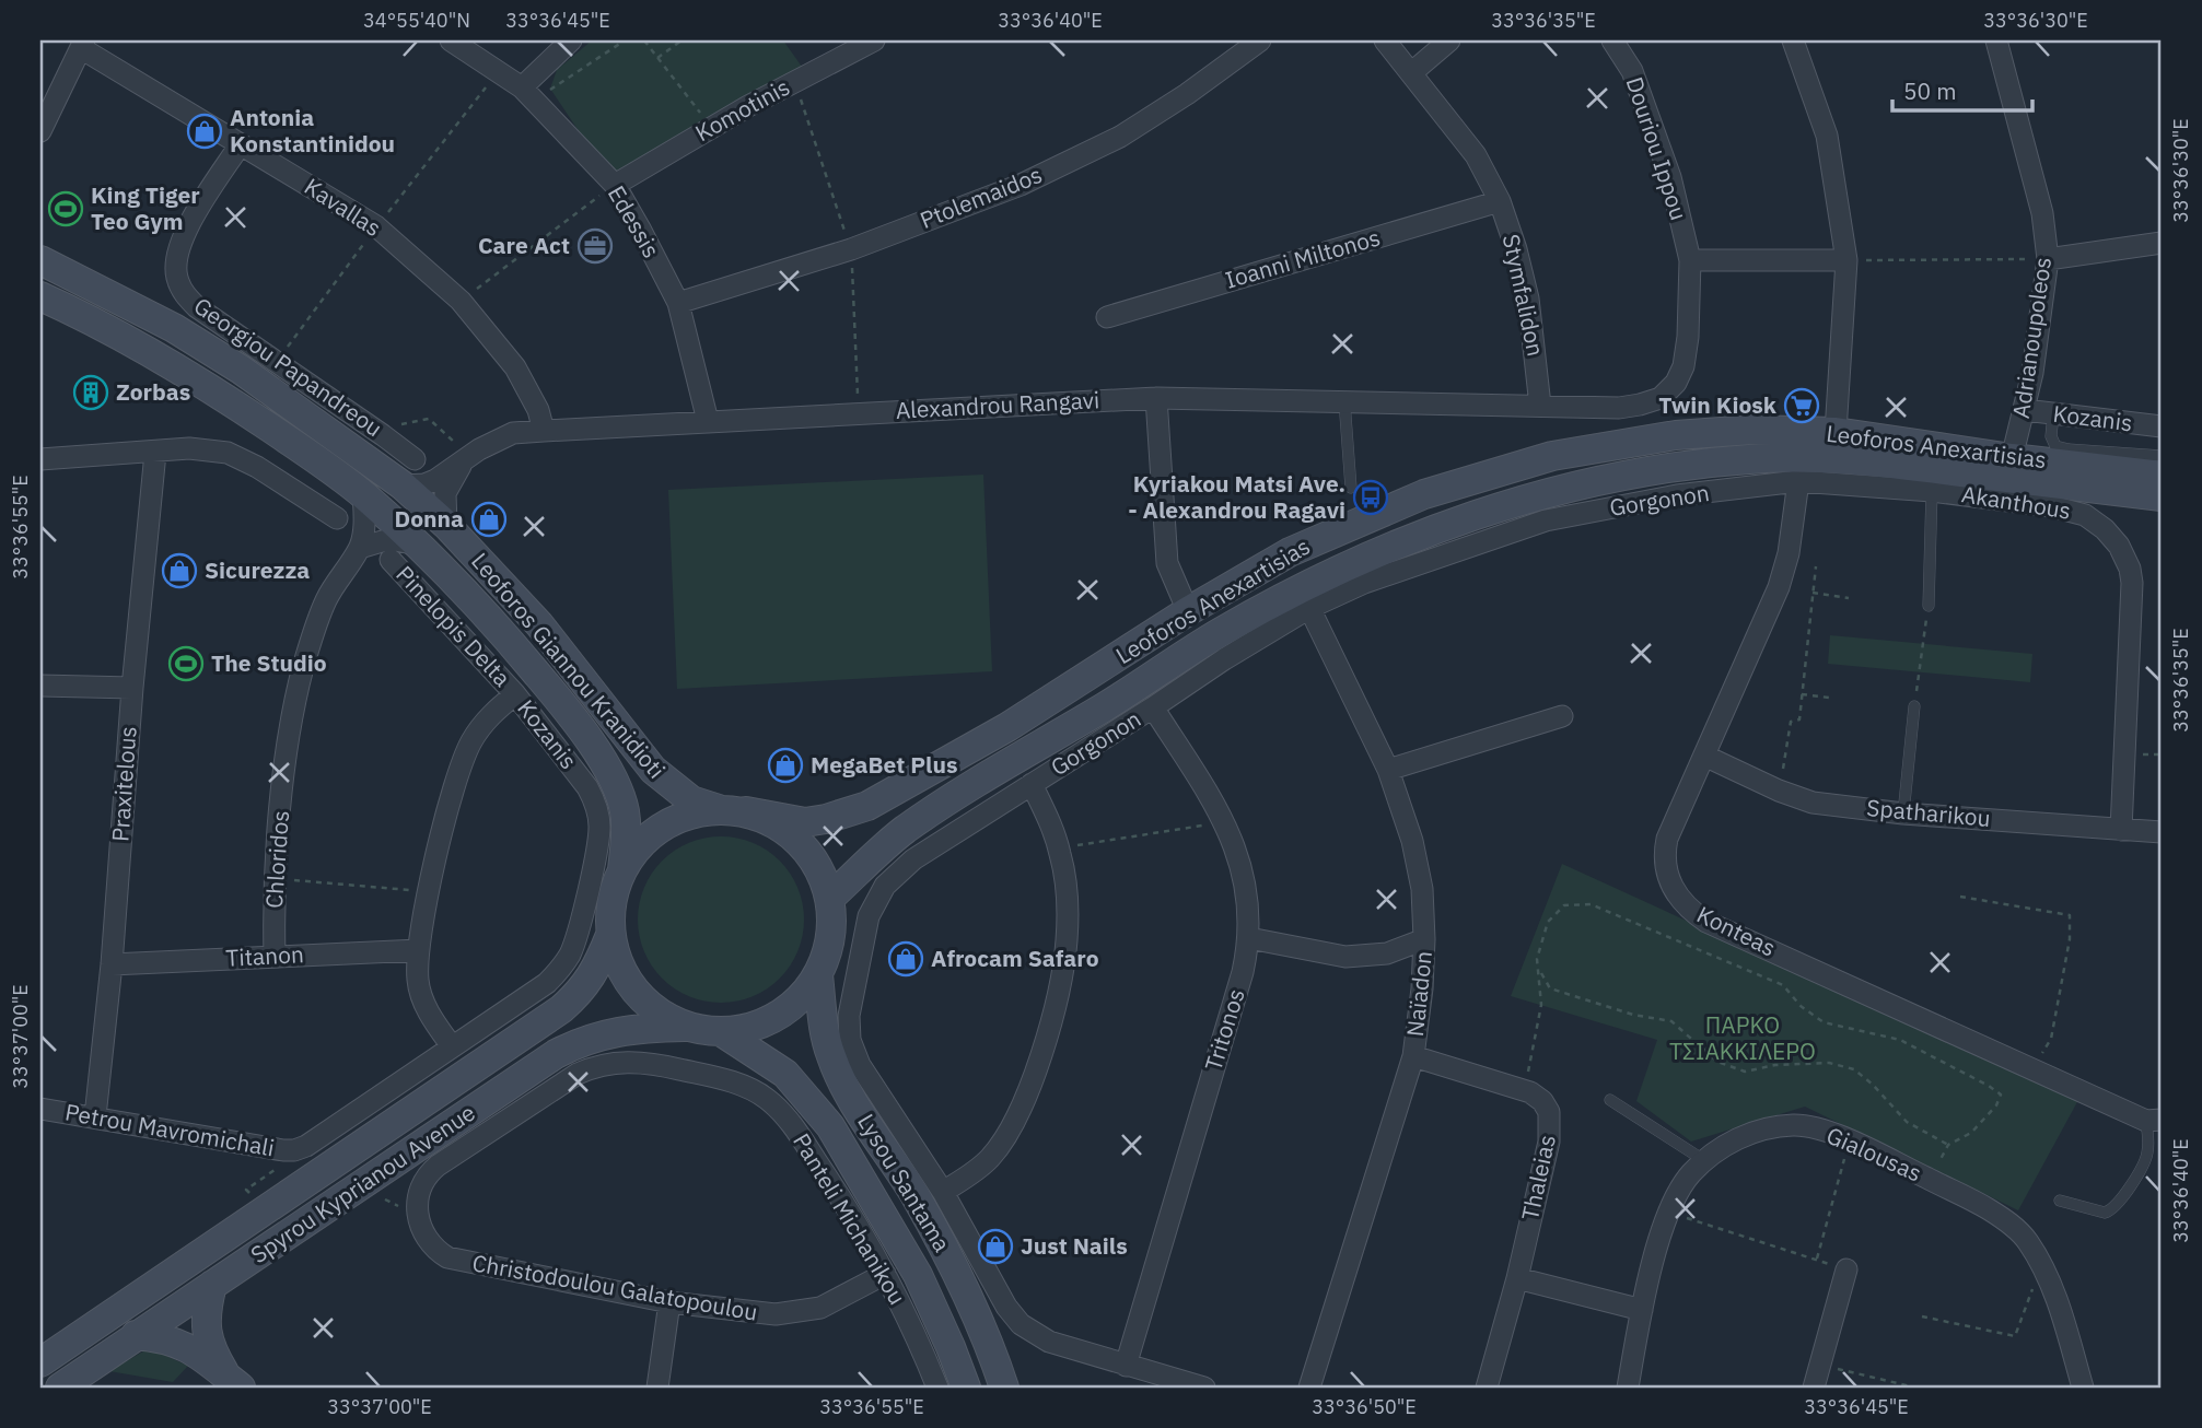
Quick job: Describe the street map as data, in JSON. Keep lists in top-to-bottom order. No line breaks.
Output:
{"streets":{"main road":["Leoforos Anexartisias","Leoforos Giannou Kranidioti","Lysou Santama","Spyrou Kyprianou Avenue"],"street":["Komotinis","Douriou Ippou","Ptolemaidos","Kavallas","Edessis","Ioanni Miltonos","Stymfalidon","Adrianoupoleos","Georgiou Papandreou","Alexandrou Rangavi","Kozanis","Gorgonon","Akanthous","Pinelopis Delta","Praxitelous","Spatharikou","Chloridos","Konteas","Titanon","Naïadon","Tritonos","Petrou Mavromichali","Gialousas","Thaleias","Panteli Michanikou","Christodoulou Galatopoulou"]},"crossings":[["Komotinis","Edessis"],["Douriou Ippou","Stymfalidon"],["Douriou Ippou","Alexandrou Rangavi"],["Ptolemaidos","Edessis"],["Kavallas","Georgiou Papandreou"],["Kavallas","Alexandrou Rangavi"],["Edessis","Alexandrou Rangavi"],["Ioanni Miltonos","Stymfalidon"],["Stymfalidon","Alexandrou Rangavi"],["Adrianoupoleos","Kozanis"],["Adrianoupoleos","Leoforos Anexartisias"],["Georgiou Papandreou","Alexandrou Rangavi"],["Georgiou Papandreou","Leoforos Giannou Kranidioti"],["Alexandrou Rangavi","Leoforos Giannou Kranidioti"],["Kozanis","Pinelopis Delta"],["Kozanis","Titanon"],["Kozanis","Petrou Mavromichali"],["Leoforos Anexartisias","Leoforos Giannou Kranidioti"],["Leoforos Anexartisias","Lysou Santama"],["Leoforos Anexartisias","Spyrou Kyprianou Avenue"],["Gorgonon","Akanthous"],["Gorgonon","Konteas"],["Gorgonon","Naïadon"],["Gorgonon","Tritonos"],["Akanthous","Spatharikou"],["Akanthous","Konteas"],["Leoforos Giannou Kranidioti","Chloridos"],["Leoforos Giannou Kranidioti","Lysou Santama"],["Leoforos Giannou Kranidioti","Spyrou Kyprianou Avenue"],["Praxitelous","Titanon"],["Praxitelous","Petrou Mavromichali"],["Spatharikou","Konteas"],["Chloridos","Titanon"],["Naïadon","Thaleias"],["Lysou Santama","Spyrou Kyprianou Avenue"],["Panteli Michanikou","Christodoulou Galatopoulou"]],"parks":["ΠΑΡΚΟ ΤΣΙΑΚΚΙΛΕΡΟ"],"places":{"shop":["Antonia Konstantinidou","Donna","Sicurezza","MegaBet Plus","Afrocam Safaro","Just Nails"],"sports":["King Tiger Teo Gym","The Studio"],"office":["Care Act"],"building":["Zorbas"],"supermarket":["Twin Kiosk"],"bus stop":["Kyriakou Matsi Ave. - Alexandrou Ragavi"]},"scale_bar":"50 m","coordinates":["34°55'40\"N","33°36'45\"E","33°36'40\"E","33°36'35\"E","33°36'30\"E","33°36'55\"E","33°37'00\"E","33°36'50\"E"]}
